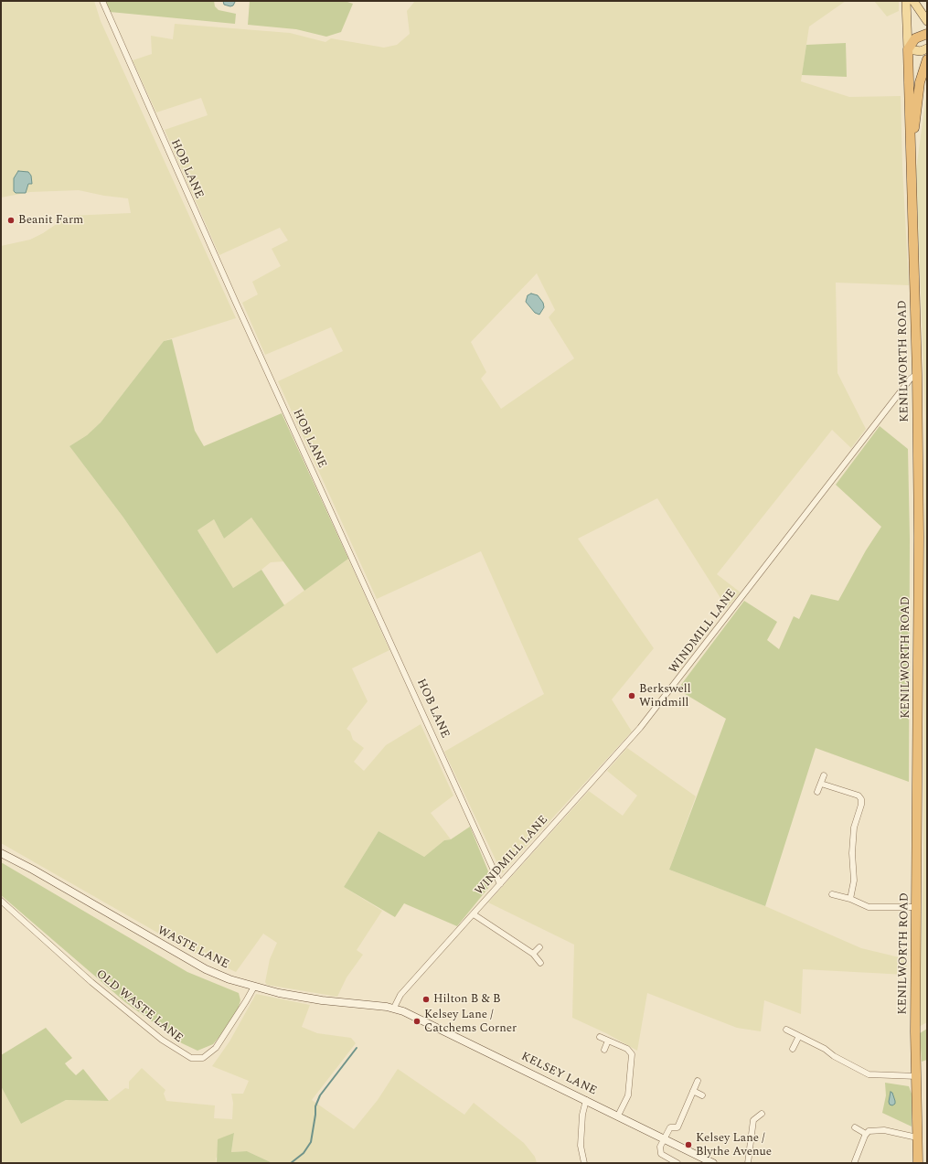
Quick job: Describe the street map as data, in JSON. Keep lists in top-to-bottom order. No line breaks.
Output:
{"streets":{"highway":["KENILWORTH ROAD"],"main road":["WASTE LANE","KELSEY LANE"],"street":["HOB LANE","WINDMILL LANE","OLD WASTE LANE"]},"crossings":[["HOB LANE","WINDMILL LANE"],["KENILWORTH ROAD","WINDMILL LANE"],["WINDMILL LANE","WASTE LANE"],["WINDMILL LANE","KELSEY LANE"],["WASTE LANE","OLD WASTE LANE"],["WASTE LANE","KELSEY LANE"]],"places":["Beanit Farm","Berkswell Windmill","Hilton B & B","Kelsey Lane / Catchems Corner","Kelsey Lane / Blythe Avenue"]}
